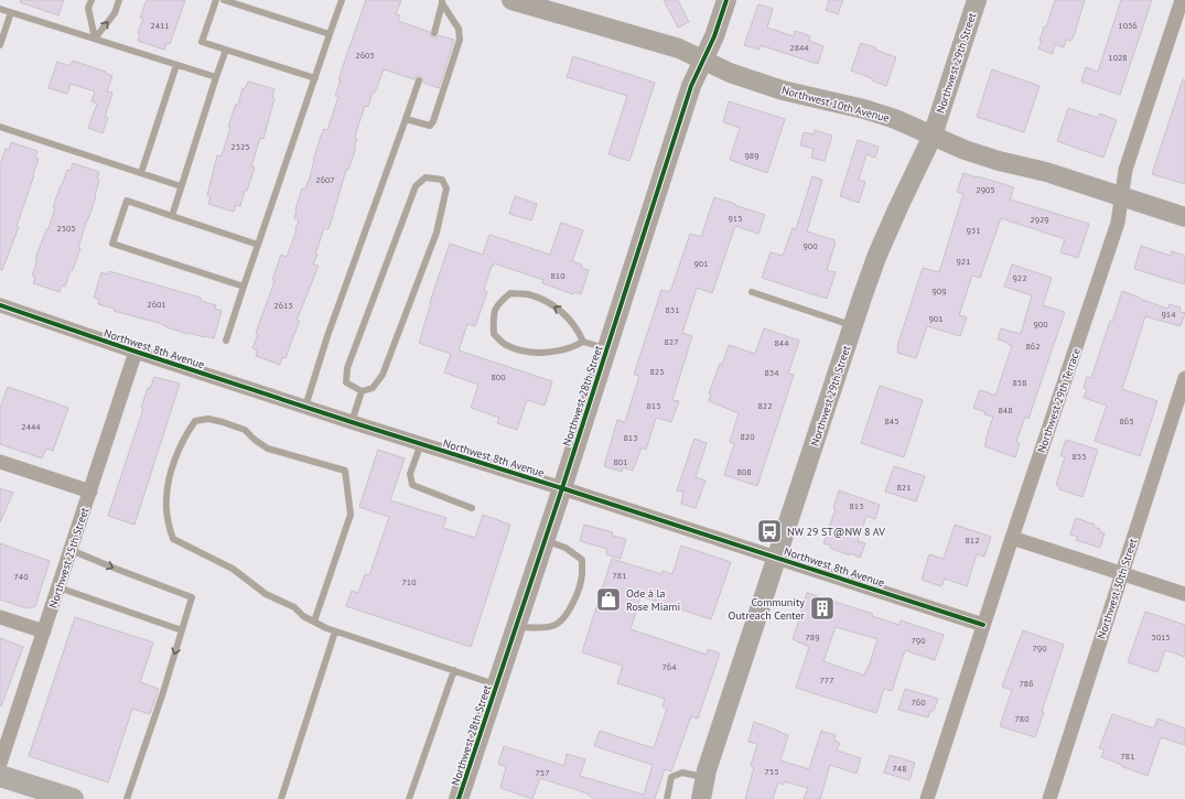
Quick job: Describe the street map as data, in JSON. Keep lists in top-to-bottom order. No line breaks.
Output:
{"streets":{"street":["Northwest 29th Street","Northwest 10th Avenue","Northwest 8th Avenue","Northwest 28th Street","Northwest 29th Terrace","Northwest 25th Street","Northwest 30th Street"]},"crossings":[["Northwest 29th Street","Northwest 10th Avenue"],["Northwest 29th Street","Northwest 8th Avenue"],["Northwest 10th Avenue","Northwest 28th Street"],["Northwest 10th Avenue","Northwest 29th Terrace"],["Northwest 8th Avenue","Northwest 28th Street"],["Northwest 8th Avenue","Northwest 29th Terrace"],["Northwest 8th Avenue","Northwest 25th Street"]],"places":{"bus stop":["NW 29 ST@NW 8 AV"],"shop":["Ode à la Rose Miami"],"building":["Community Outreach Center"]},"house_numbers":["2411","1036","2844","2603","1028","2525","989","2607","2905","915","2929","2505","931","900","921","901","810","922","909","2601","2613","831","914","901","900","827","844","862","825","834","800","858","815","822","848","845","865","2444","820","813","855","801","808","821","813","812","781","740","710","789","3015","790","790","764","777","786","760","780","781","748","755","757"]}
